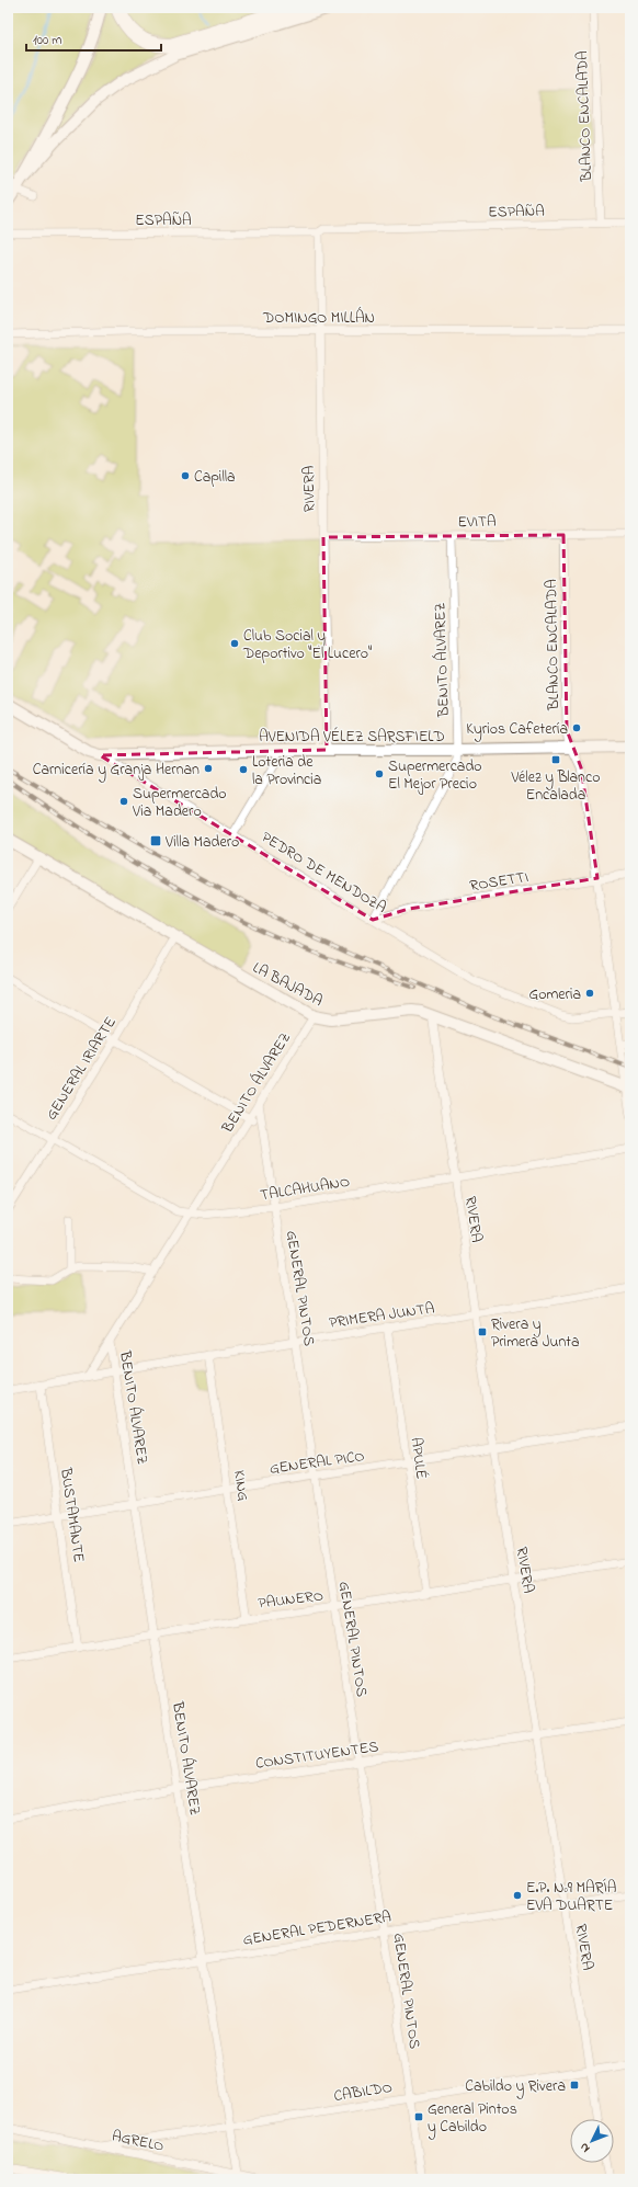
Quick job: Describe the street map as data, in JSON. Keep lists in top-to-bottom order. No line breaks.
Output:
{"streets":{"street":["BLANCO ENCALADA","ESPAÑA","DOMINGO MILLÁN","RIVERA","EVITA","BENITO ÁLVAREZ","AVENIDA VÉLEZ SARSFIELD","PEDRO DE MENDOZA","ROSETTI","LA BAJADA","GENERAL IRIARTE","TALCAHUANO","GENERAL PINTOS","PRIMERA JUNTA","APULÉ","GENERAL PICO","KING","BUSTAMANTE","PAUNERO","CONSTITUYENTES","GENERAL PEDERNERA","CABILDO","AGRELO"]},"crossings":[["BLANCO ENCALADA","ESPAÑA"],["BLANCO ENCALADA","EVITA"],["BLANCO ENCALADA","AVENIDA VÉLEZ SARSFIELD"],["BLANCO ENCALADA","PEDRO DE MENDOZA"],["BLANCO ENCALADA","ROSETTI"],["BLANCO ENCALADA","LA BAJADA"],["ESPAÑA","RIVERA"],["DOMINGO MILLÁN","RIVERA"],["RIVERA","EVITA"],["RIVERA","AVENIDA VÉLEZ SARSFIELD"],["RIVERA","LA BAJADA"],["RIVERA","TALCAHUANO"],["RIVERA","PRIMERA JUNTA"],["RIVERA","GENERAL PICO"],["RIVERA","PAUNERO"],["RIVERA","CONSTITUYENTES"],["RIVERA","GENERAL PEDERNERA"],["RIVERA","CABILDO"],["EVITA","BENITO ÁLVAREZ"],["BENITO ÁLVAREZ","AVENIDA VÉLEZ SARSFIELD"],["BENITO ÁLVAREZ","PEDRO DE MENDOZA"],["BENITO ÁLVAREZ","ROSETTI"],["BENITO ÁLVAREZ","LA BAJADA"],["BENITO ÁLVAREZ","TALCAHUANO"],["BENITO ÁLVAREZ","GENERAL PINTOS"],["BENITO ÁLVAREZ","PRIMERA JUNTA"],["BENITO ÁLVAREZ","GENERAL PICO"],["BENITO ÁLVAREZ","PAUNERO"],["BENITO ÁLVAREZ","CONSTITUYENTES"],["BENITO ÁLVAREZ","GENERAL PEDERNERA"],["BENITO ÁLVAREZ","CABILDO"],["BENITO ÁLVAREZ","AGRELO"],["AVENIDA VÉLEZ SARSFIELD","PEDRO DE MENDOZA"],["PEDRO DE MENDOZA","ROSETTI"],["LA BAJADA","GENERAL IRIARTE"],["GENERAL IRIARTE","TALCAHUANO"],["TALCAHUANO","GENERAL PINTOS"],["GENERAL PINTOS","PRIMERA JUNTA"],["GENERAL PINTOS","GENERAL PICO"],["GENERAL PINTOS","PAUNERO"],["GENERAL PINTOS","CONSTITUYENTES"],["GENERAL PINTOS","GENERAL PEDERNERA"],["GENERAL PINTOS","CABILDO"],["PRIMERA JUNTA","APULÉ"],["PRIMERA JUNTA","KING"],["PRIMERA JUNTA","BUSTAMANTE"],["APULÉ","GENERAL PICO"],["APULÉ","PAUNERO"],["GENERAL PICO","KING"],["GENERAL PICO","BUSTAMANTE"],["KING","PAUNERO"],["BUSTAMANTE","PAUNERO"],["CABILDO","AGRELO"]],"places":{"other":["Capilla","Club Social y Deportivo \"El Lucero\"","Kyrios Cafetería","Carnicería y Granja Hernan","Loteria de la Provincia","Supermercado El Mejor Precio","Supermercado Via Madero","Gomeria","E.P. Nº9 MARÍA EVA DUARTE"],"transit":["Vélez y Blanco Encalada","Villa Madero","Rivera y Primera Junta","Cabildo y Rivera","General Pintos y Cabildo"]},"scale_bar":"100 m","north":"bottom left"}
